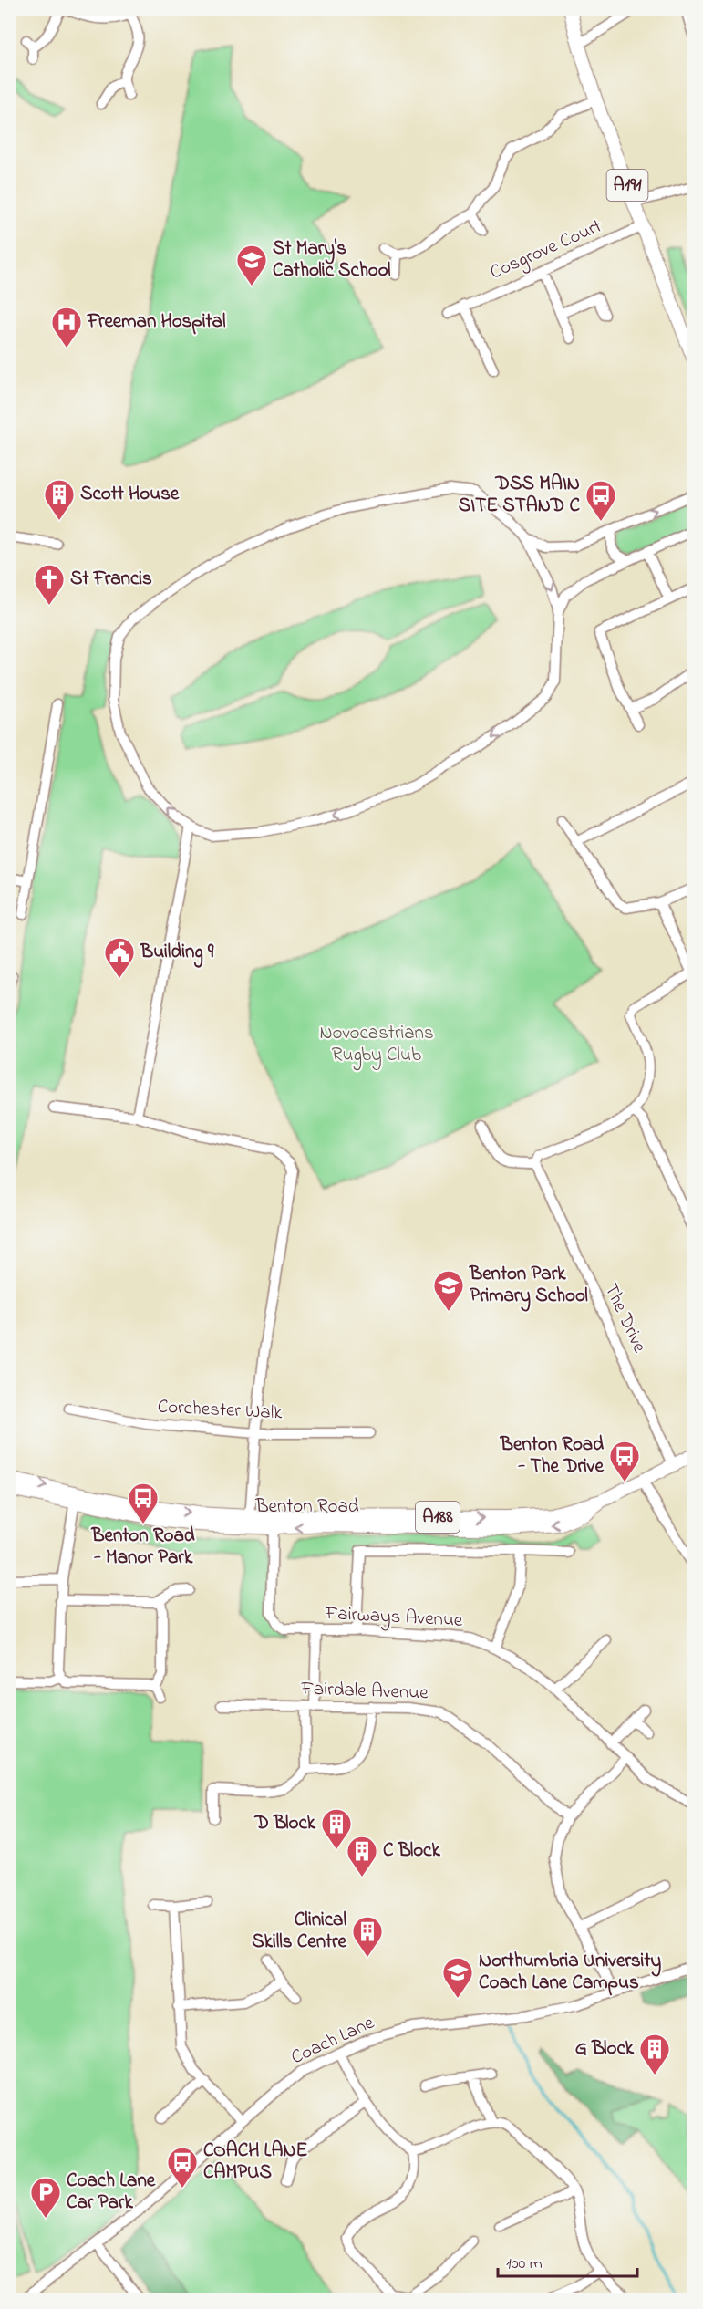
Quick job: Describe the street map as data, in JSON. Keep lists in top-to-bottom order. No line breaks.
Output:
{"streets":{"main road":["A191","Benton Road","A188"],"street":["Cosgrove Court","The Drive","Corchester Walk","Fairways Avenue","Fairdale Avenue","Coach Lane"]},"crossings":[["A191","Cosgrove Court"],["The Drive","Benton Road"],["Benton Road","Fairways Avenue"]],"parks":["Novocastrians Rugby Club"],"places":{"school or university":["St Mary's Catholic School","Benton Park Primary School","Northumbria University Coach Lane Campus"],"hospital":["Freeman Hospital"],"building":["Scott House","D Block","C Block","Clinical Skills Centre","G Block"],"bus stop":["DSS MAIN SITE STAND C","Benton Road - The Drive","Benton Road - Manor Park","COACH LANE CAMPUS"],"church":["St Francis"],"public building":["Building 9"],"parking":["Coach Lane Car Park"]},"scale_bar":"100 m"}
